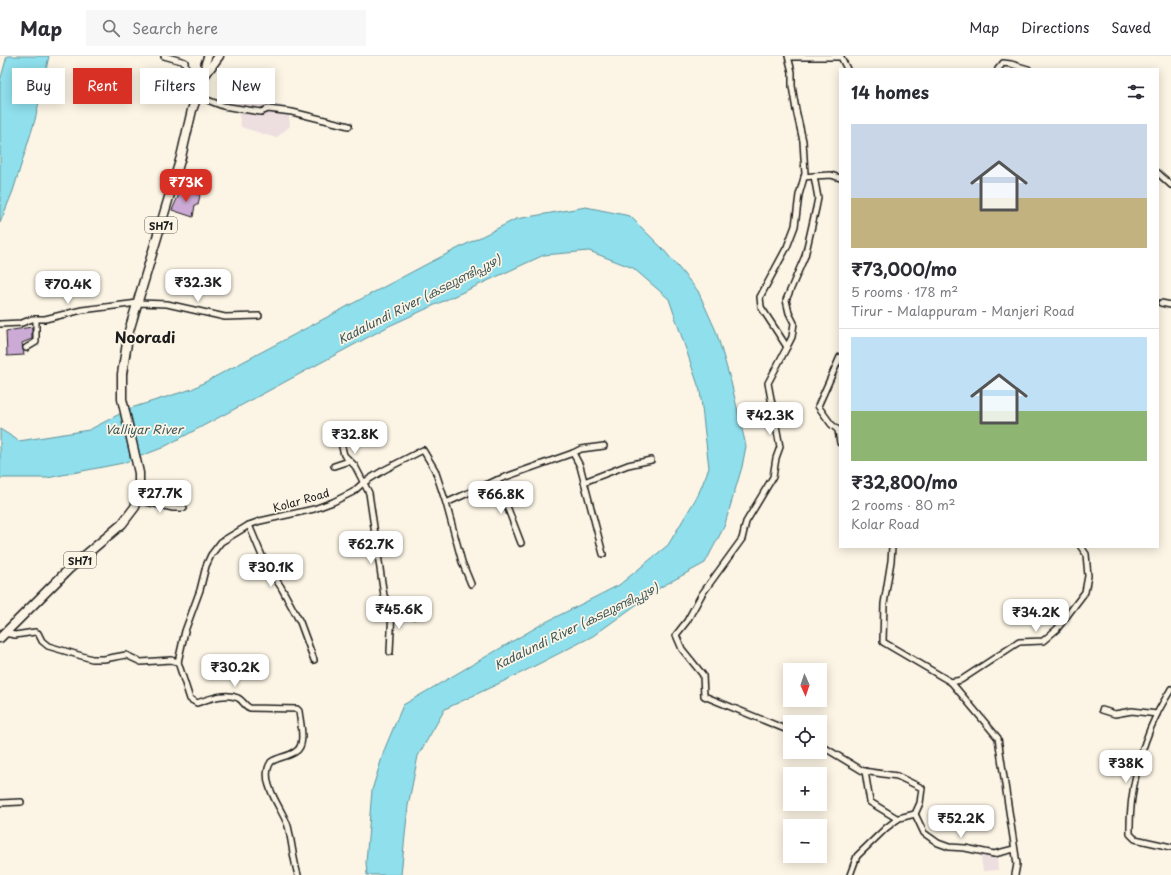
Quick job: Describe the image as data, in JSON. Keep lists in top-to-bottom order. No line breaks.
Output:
{"streets":{"main road":["SH71"],"street":["Kolar Road"]},"districts":["Nooradi"],"water":["Kadalundi River (കടലുണ്ടിപ്പുഴ)","Valliyar River"],"north":"bottom","page":{"header":"Map","search":"Search here","nav":["Map","Directions","Saved"],"chip":["Buy","Rent","Filters","New"],"heading":"14 homes","list":[{"name":"₹73,000/mo","note":"5 rooms · 178 m² · Tirur - Malappuram - Manjeri Road"},{"name":"₹32,800/mo","note":"2 rooms · 80 m² · Kolar Road"}],"price":["₹73K","₹32.3K","₹70.4K","₹42.3K","₹32.8K","₹27.7K","₹66.8K","₹62.7K","₹30.1K","₹45.6K","₹34.2K","₹30.2K","₹38K","₹52.2K"],"map_buttons":["+","−"]}}
